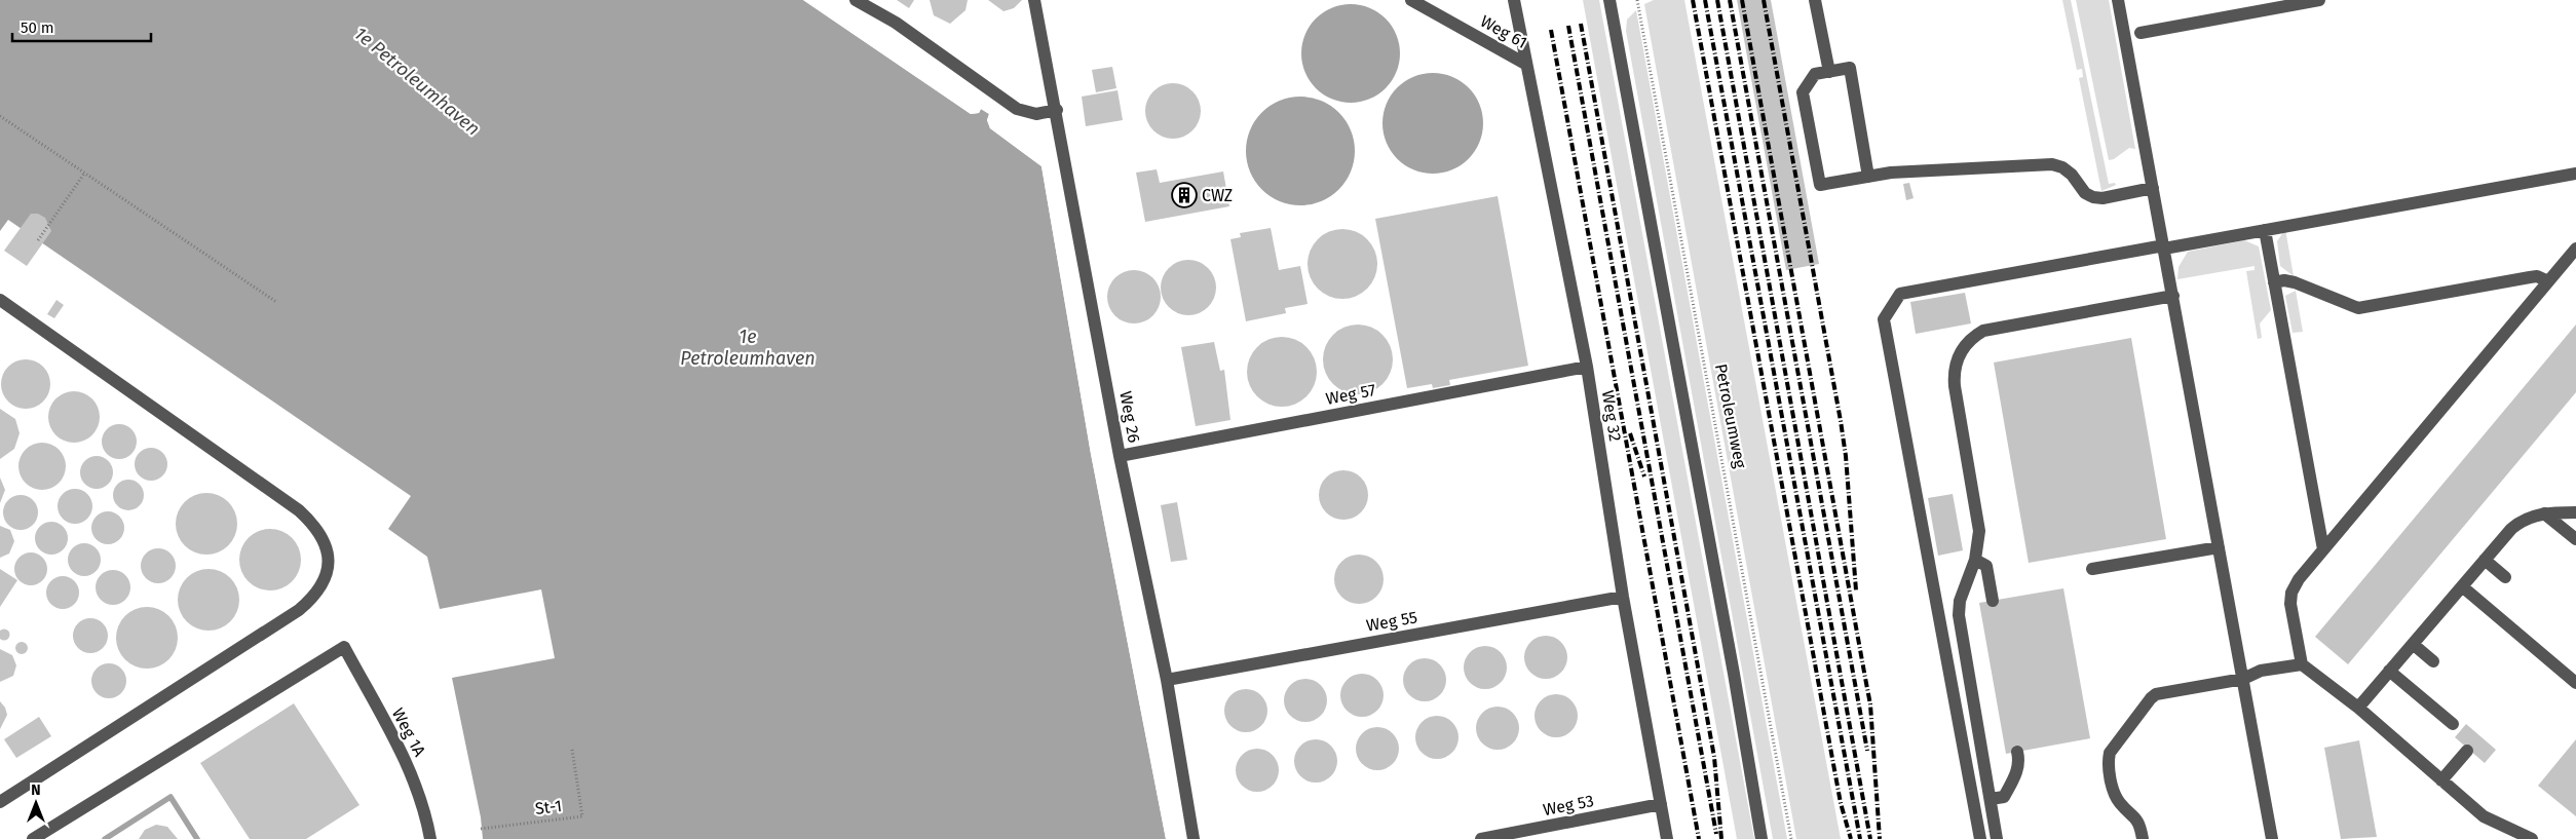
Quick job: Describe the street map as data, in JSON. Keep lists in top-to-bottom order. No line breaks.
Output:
{"streets":{"street":["Weg 61","Weg 57","Weg 32","Weg 26","Weg 55","Weg 1A","Weg 53"],"path":["Petroleumweg","St-1"]},"crossings":[["Weg 61","Weg 32"],["Weg 57","Weg 32"],["Weg 57","Weg 26"],["Weg 32","Weg 55"],["Weg 32","Weg 53"],["Weg 26","Weg 55"]],"water":["1e Petroleumhaven"],"places":{"building":["CWZ"]},"scale_bar":"50 m","north":"top"}
